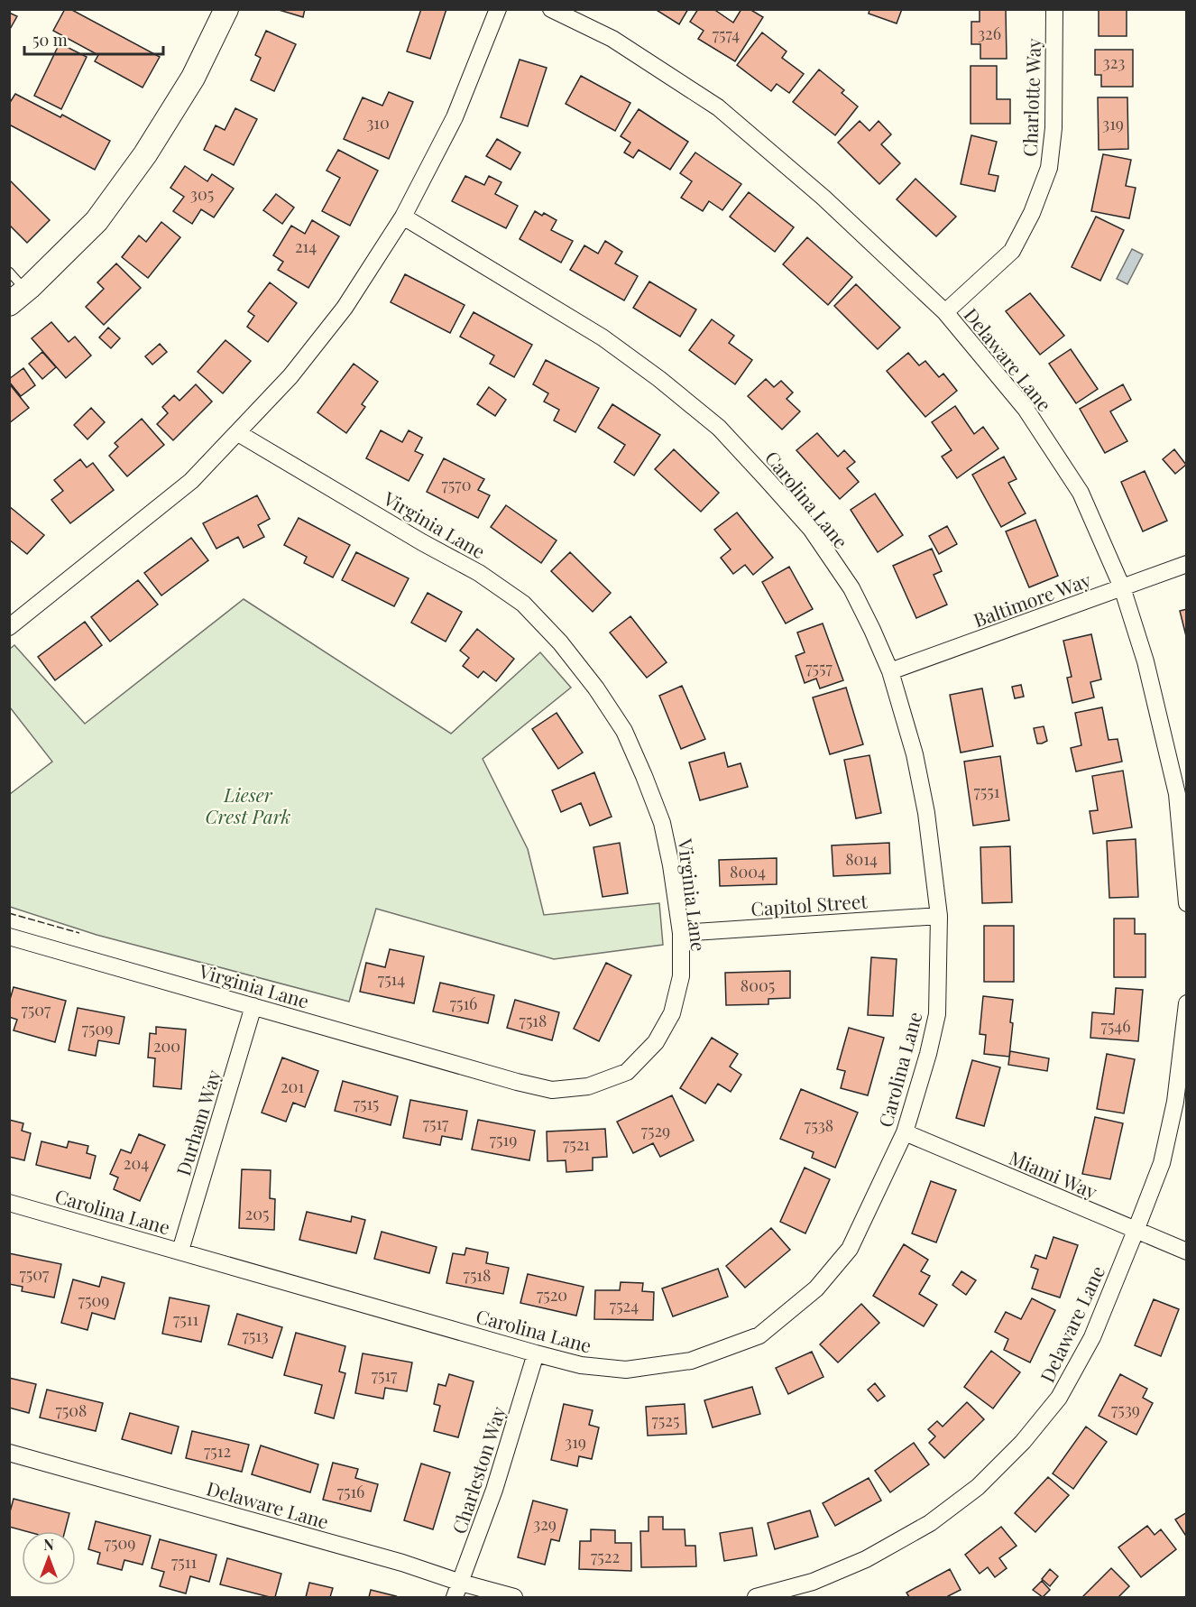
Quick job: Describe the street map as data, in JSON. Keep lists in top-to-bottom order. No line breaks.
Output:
{"streets":{"street":["Charlotte Way","Delaware Lane","Carolina Lane","Virginia Lane","Baltimore Way","Capitol Street","Durham Way","Miami Way","Charleston Way"]},"crossings":[["Charlotte Way","Delaware Lane"],["Delaware Lane","Baltimore Way"],["Delaware Lane","Miami Way"],["Delaware Lane","Charleston Way"],["Carolina Lane","Baltimore Way"],["Carolina Lane","Capitol Street"],["Carolina Lane","Durham Way"],["Carolina Lane","Miami Way"],["Carolina Lane","Charleston Way"],["Virginia Lane","Capitol Street"],["Virginia Lane","Durham Way"]],"parks":["Lieser Crest Park"],"house_numbers":["326","7574","323","310","319","305","214","7570","7557","7551","8014","8004","7514","8005","7516","7507","7518","7546","7509","200","201","7515","7517","7538","7529","7519","7521","204","205","7507","7518","7520","7509","7524","7511","7513","7517","7539","7508","7525","319","7512","7516","329","7509","7522","7511"],"scale_bar":"50 m","north":"top"}
